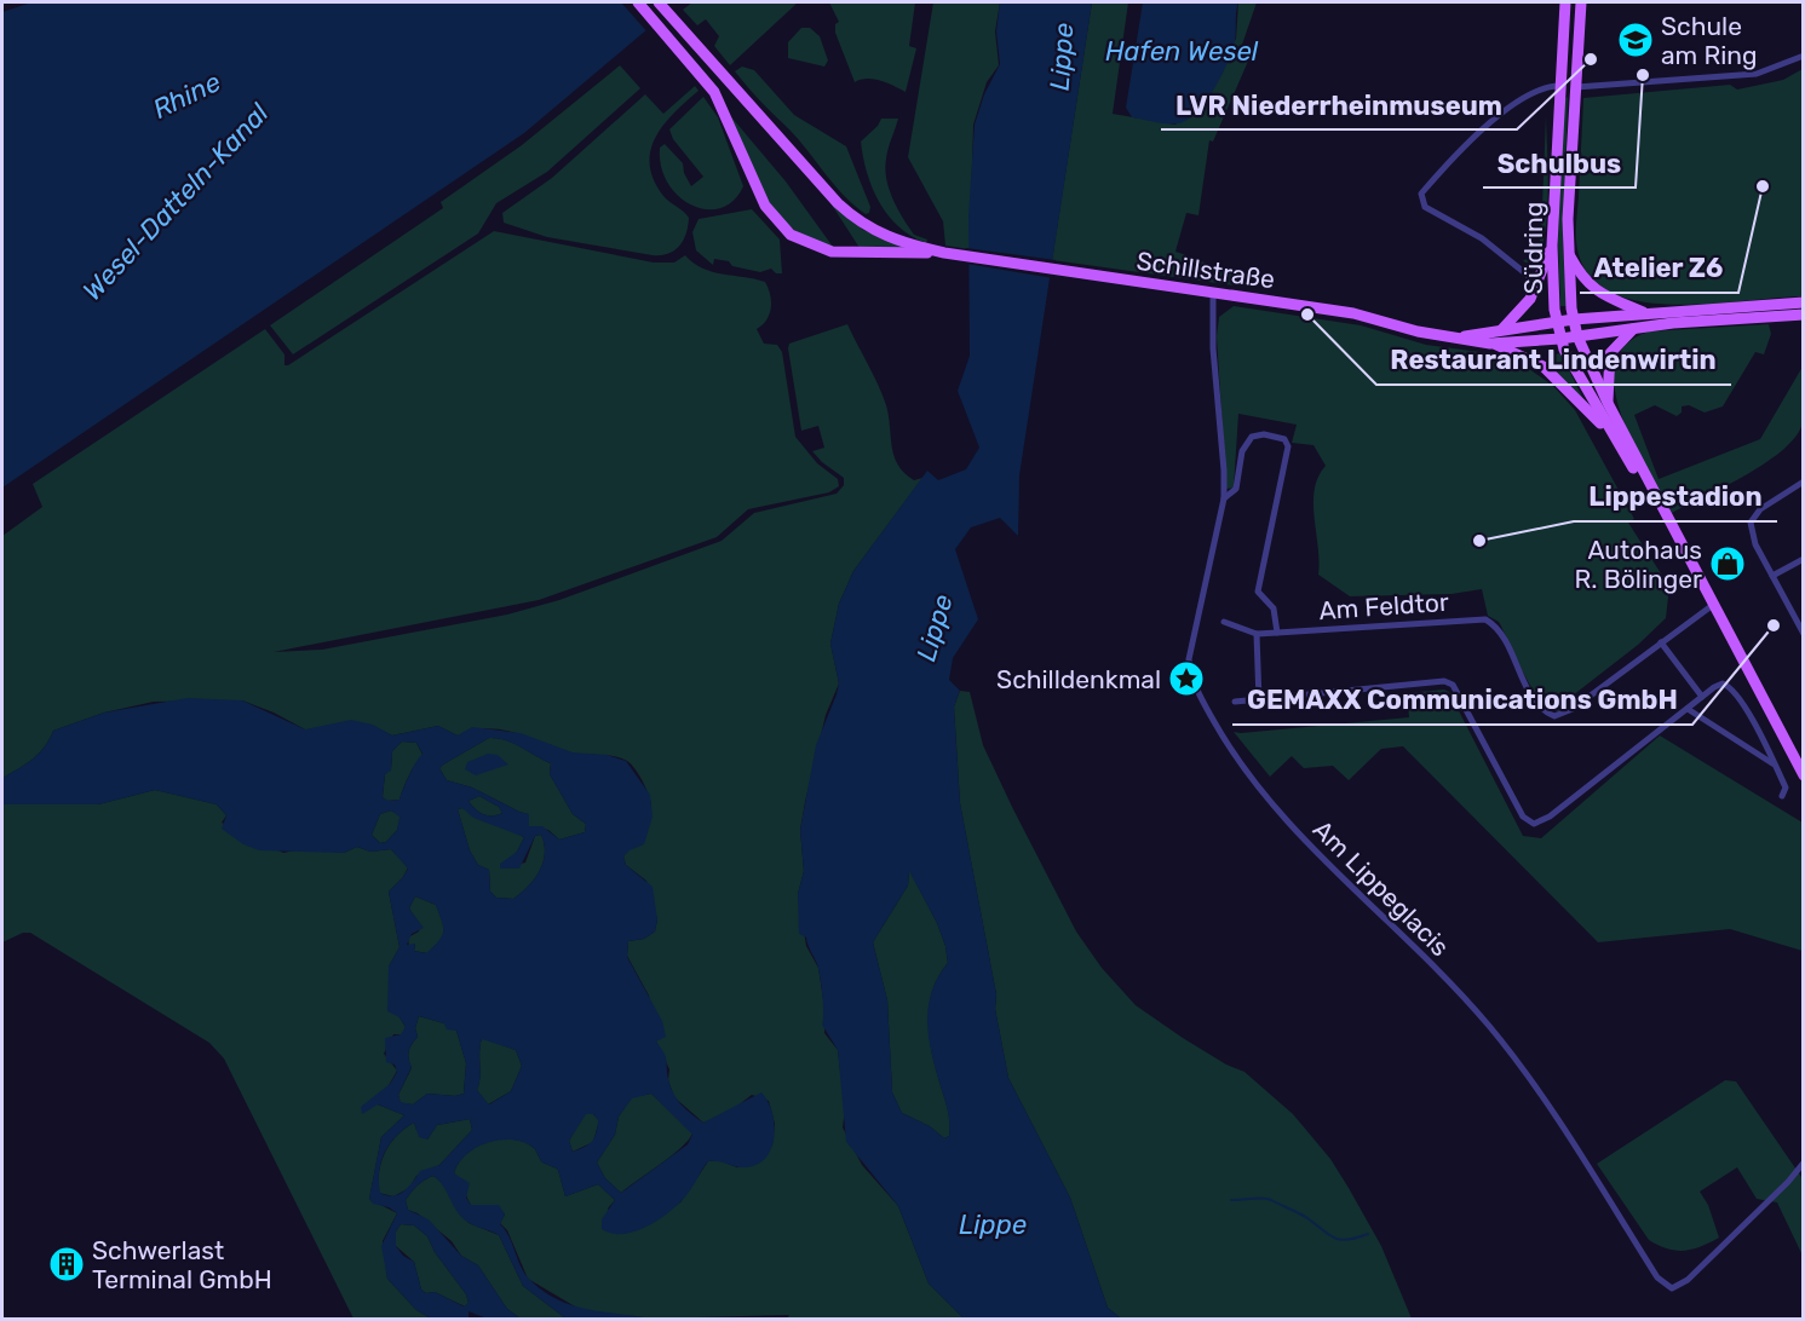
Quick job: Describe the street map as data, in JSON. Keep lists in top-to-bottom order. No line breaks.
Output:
{"streets":{"main road":["Südring","Schillstraße"],"street":["Am Feldtor","Am Lippeglacis"]},"crossings":[["Südring","Schillstraße"],["Schillstraße","Am Lippeglacis"]],"water":["Hafen Wesel","Lippe","Rhine","Wesel-Datteln-Kanal"],"places":{"school or university":["Schule am Ring"],"other":["LVR Niederrheinmuseum","Schulbus","Atelier Z6","Restaurant Lindenwirtin","Lippestadion","GEMAXX Communications GmbH"],"shop":["Autohaus R. Bölinger"],"place":["Schilldenkmal"],"building":["Schwerlast Terminal GmbH"]}}
